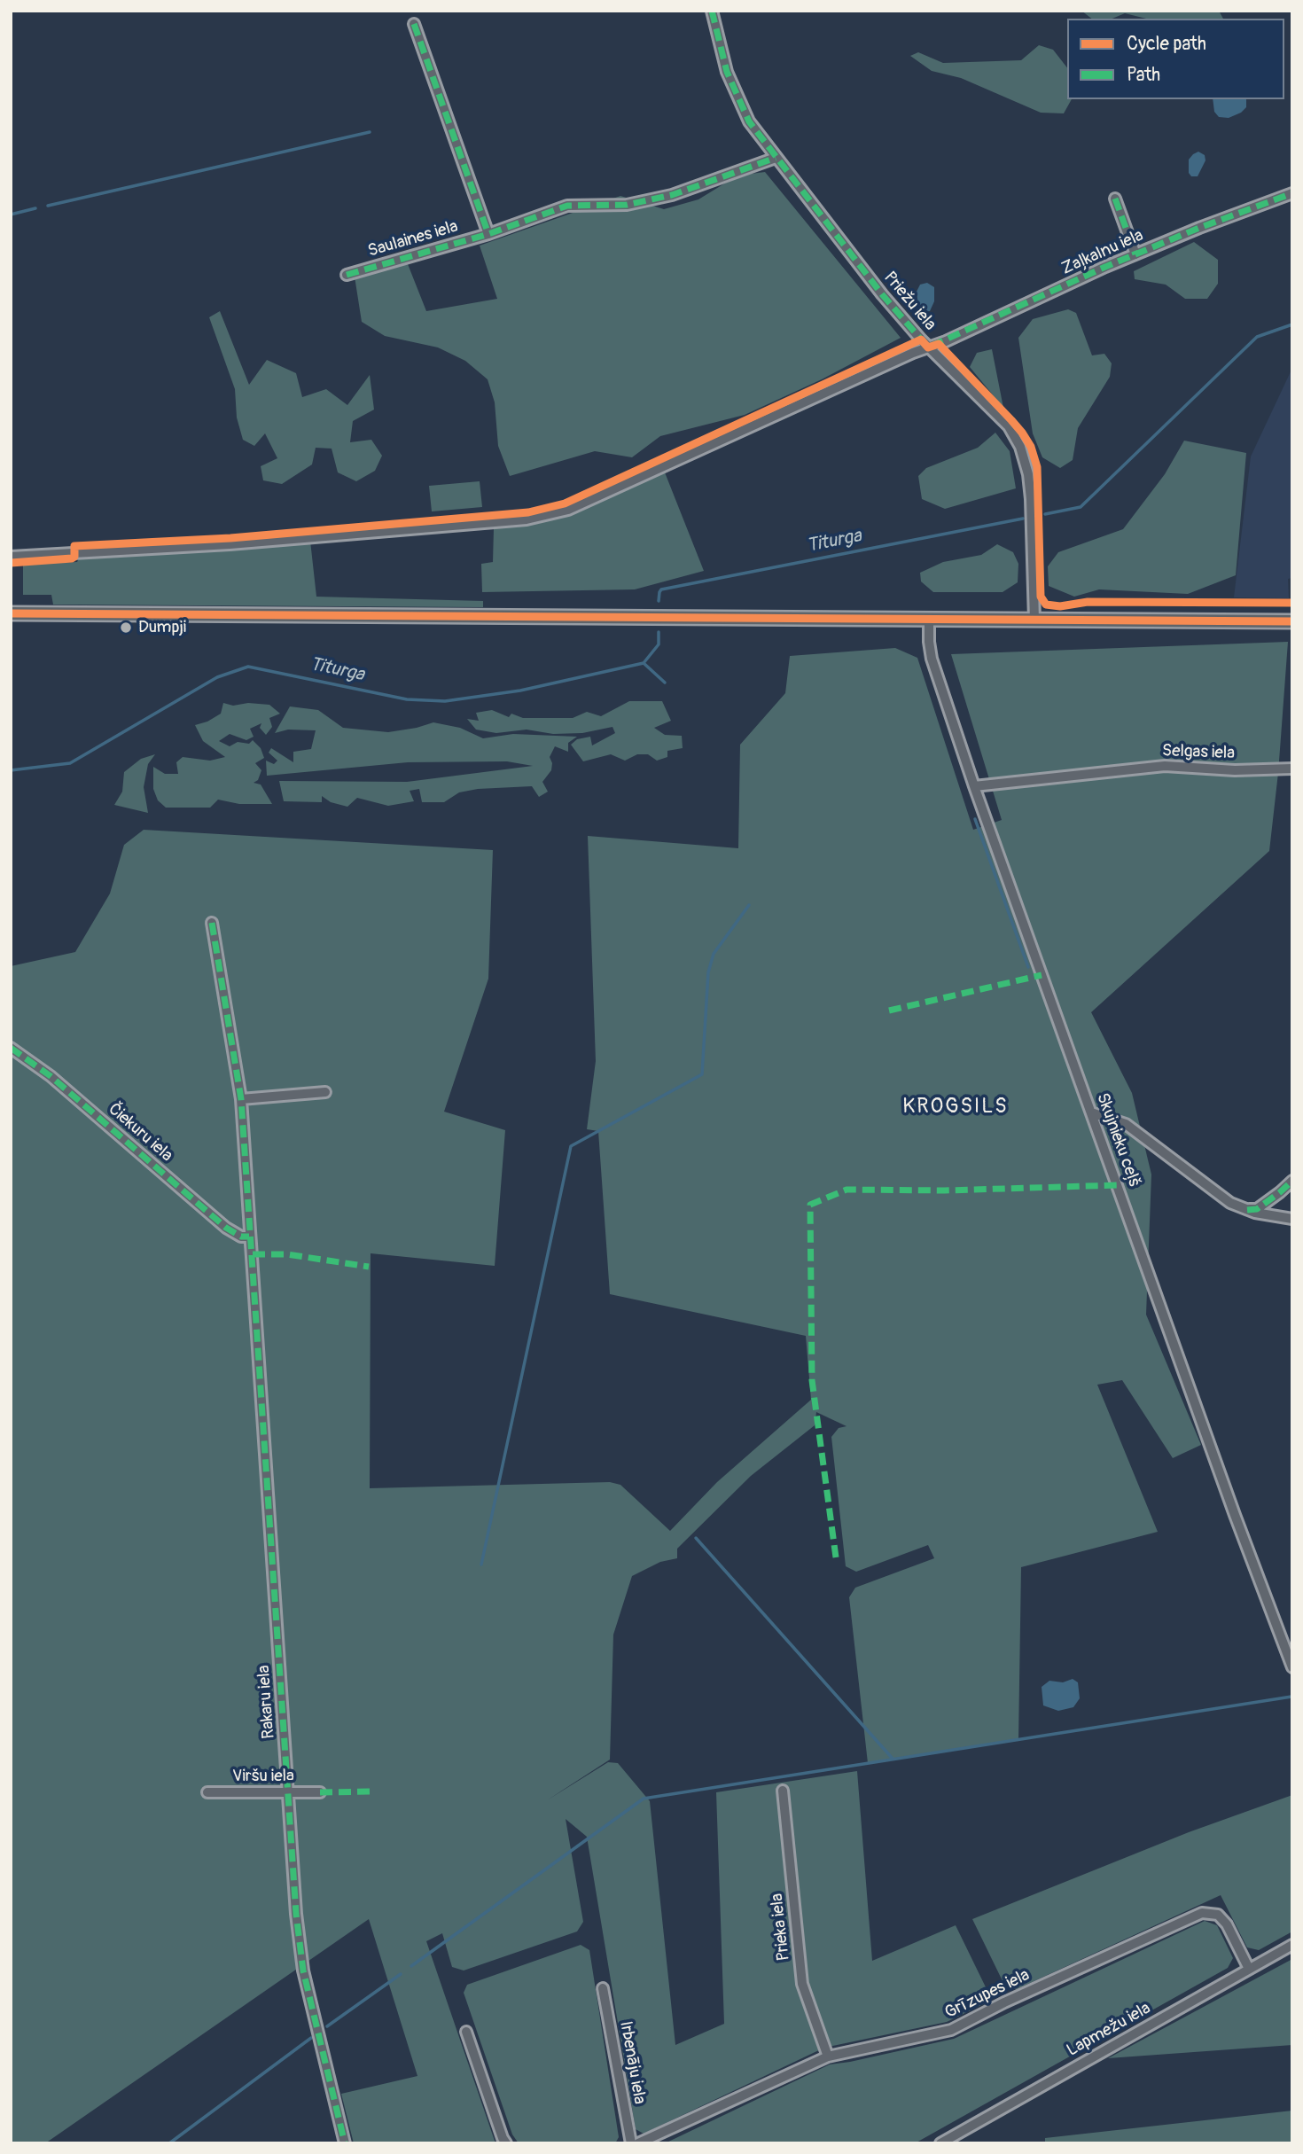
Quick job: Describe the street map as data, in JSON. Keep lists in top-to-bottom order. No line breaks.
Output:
{"streets":{"street":["Saulaines iela","Zaļkalnu iela","Priežu iela","Selgas iela","Čiekuru iela","Skujnieku ceļš","Rakaru iela","Viršu iela","Prieka iela","Grīzupes iela","Lapmežu iela","Irbenāju iela"]},"crossings":[["Saulaines iela","Priežu iela"],["Zaļkalnu iela","Priežu iela"],["Selgas iela","Skujnieku ceļš"],["Čiekuru iela","Rakaru iela"],["Rakaru iela","Viršu iela"],["Prieka iela","Grīzupes iela"],["Grīzupes iela","Lapmežu iela"]],"districts":["KROGSILS"],"water":["Titurga"],"places":["Dumpji"],"legend":["Cycle path","Path"]}
